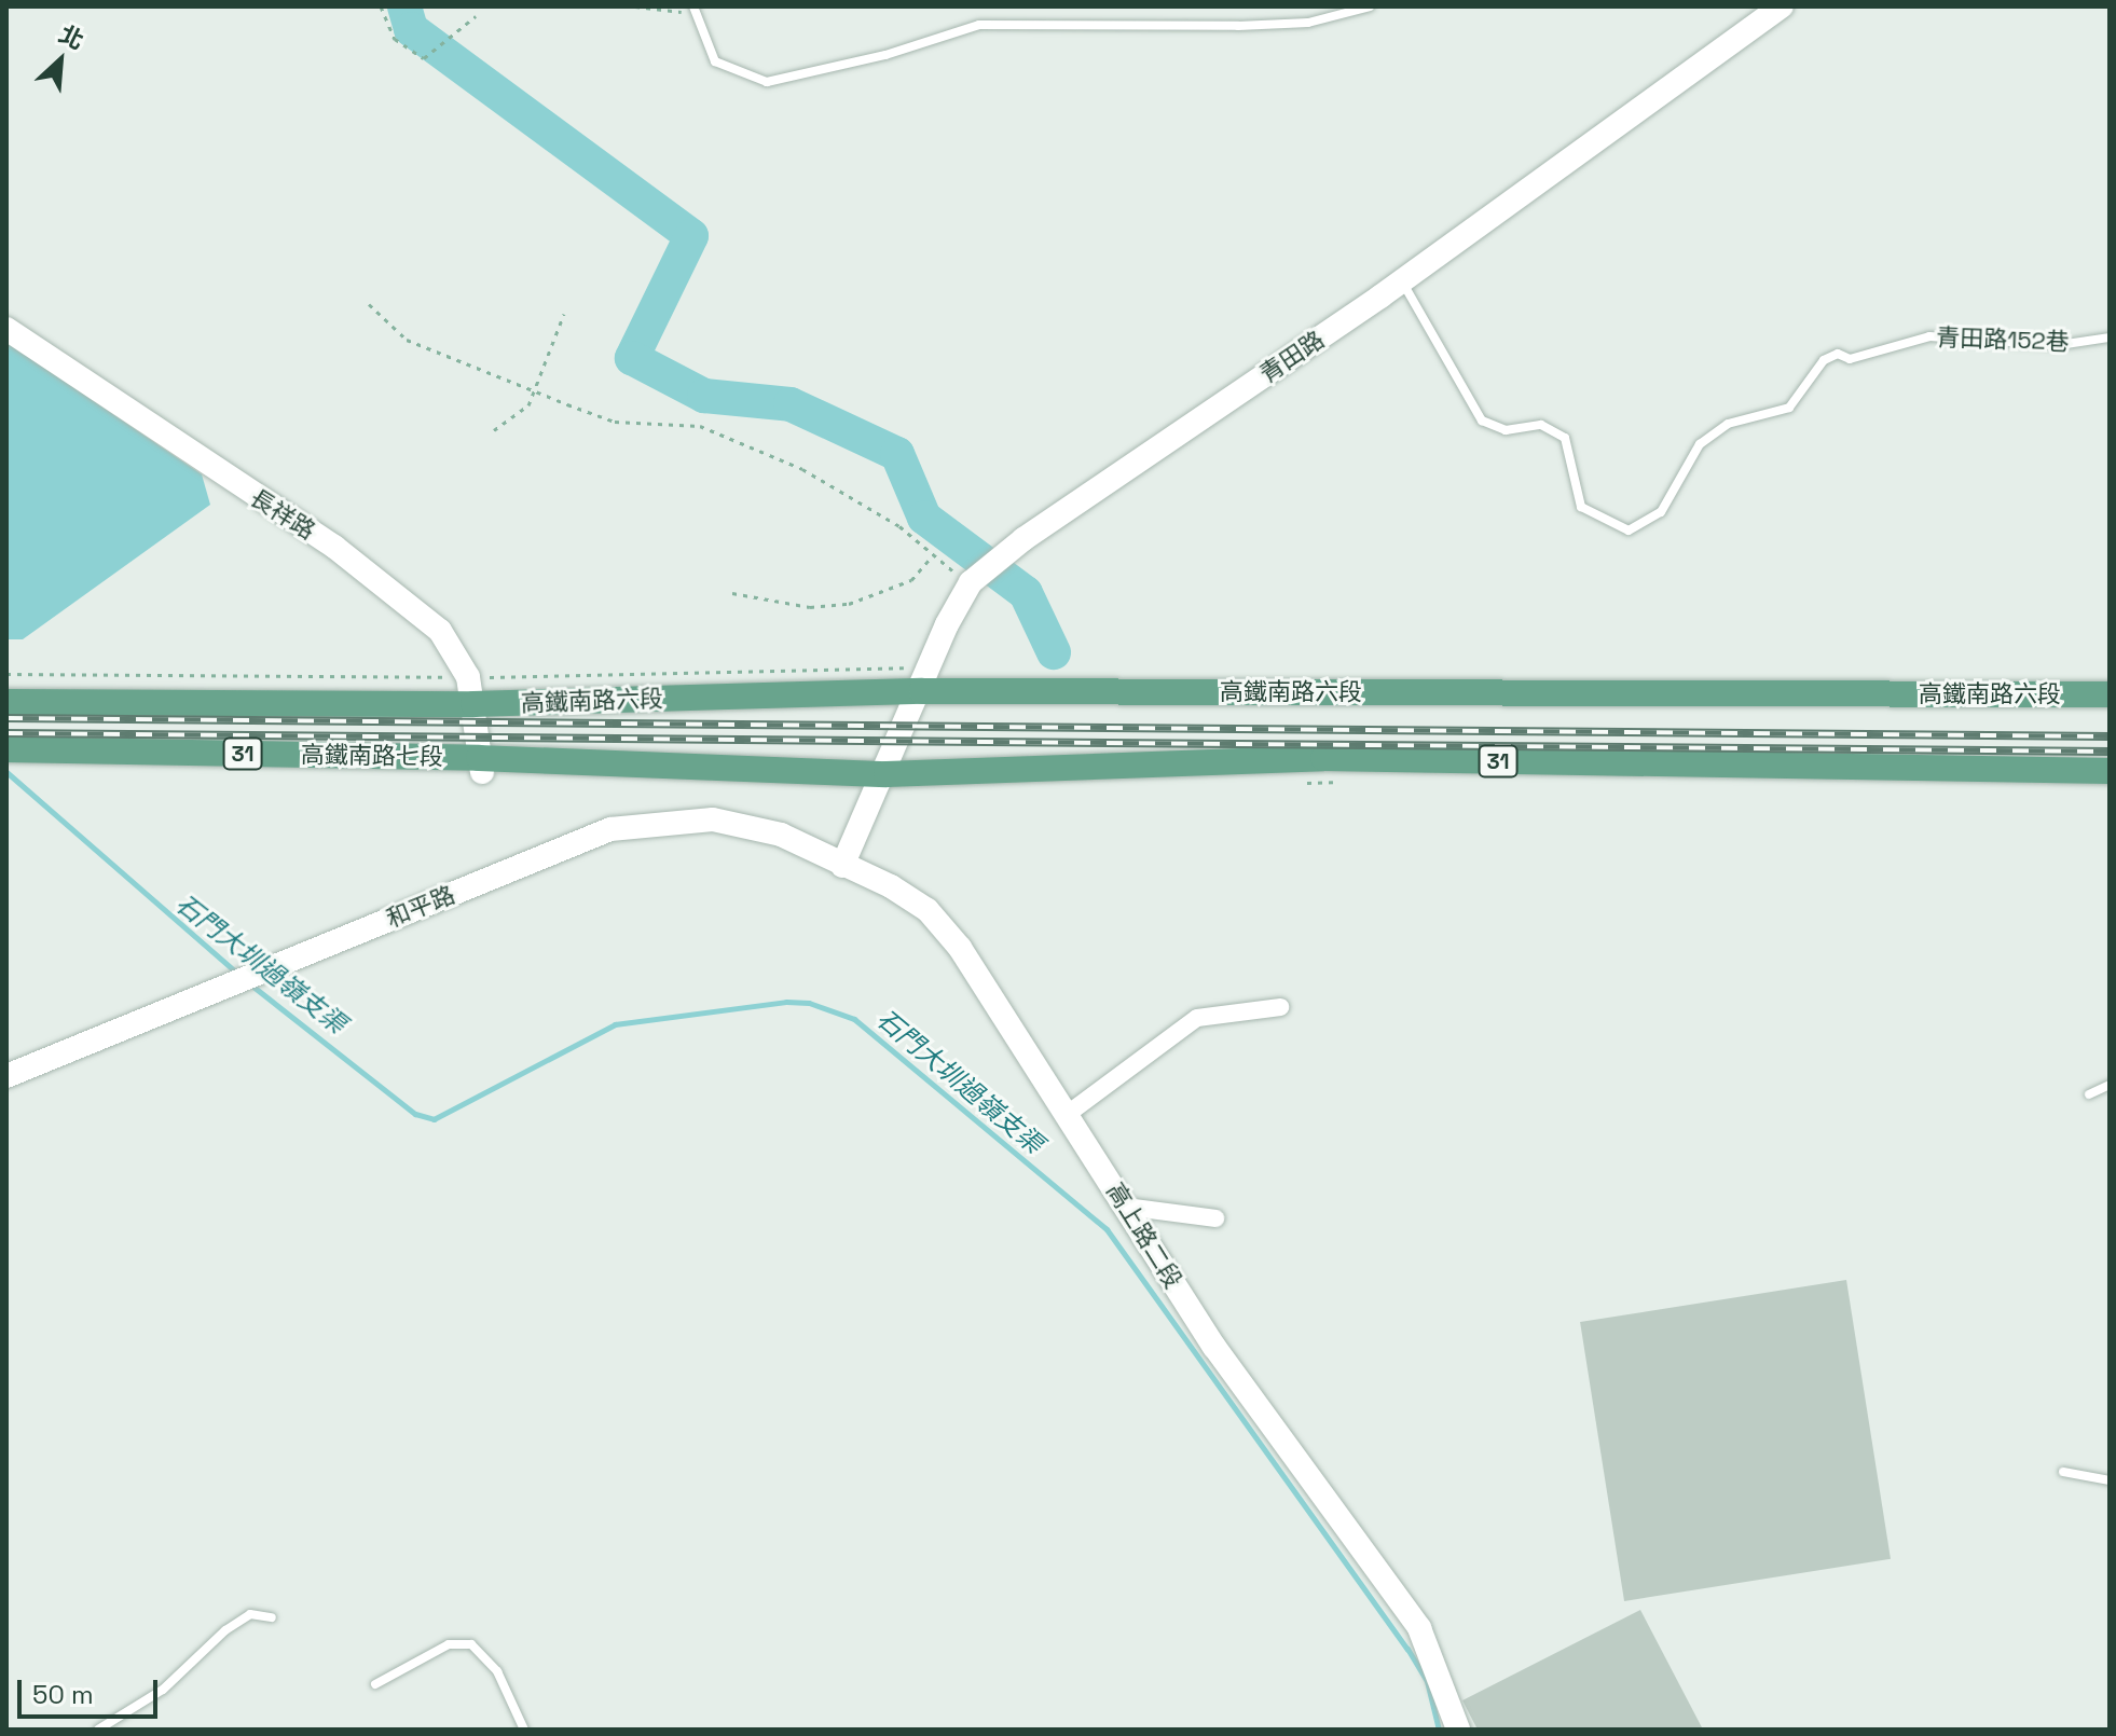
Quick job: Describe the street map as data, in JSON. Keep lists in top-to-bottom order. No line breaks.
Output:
{"streets":{"main road":["高鐵南路六段","31","高鐵南路七段"],"street":["青田路","長祥路","和平路","高上路二段"],"lane":["青田路152巷"]},"crossings":[["青田路152巷","青田路"],["青田路","高鐵南路六段"],["青田路","31"],["長祥路","高鐵南路六段"],["長祥路","31"],["長祥路","高鐵南路七段"],["高鐵南路六段","31"],["31","高鐵南路七段"],["和平路","高上路二段"]],"water":["石門大圳過嶺支渠"],"scale_bar":"50 m","north":"top right"}
